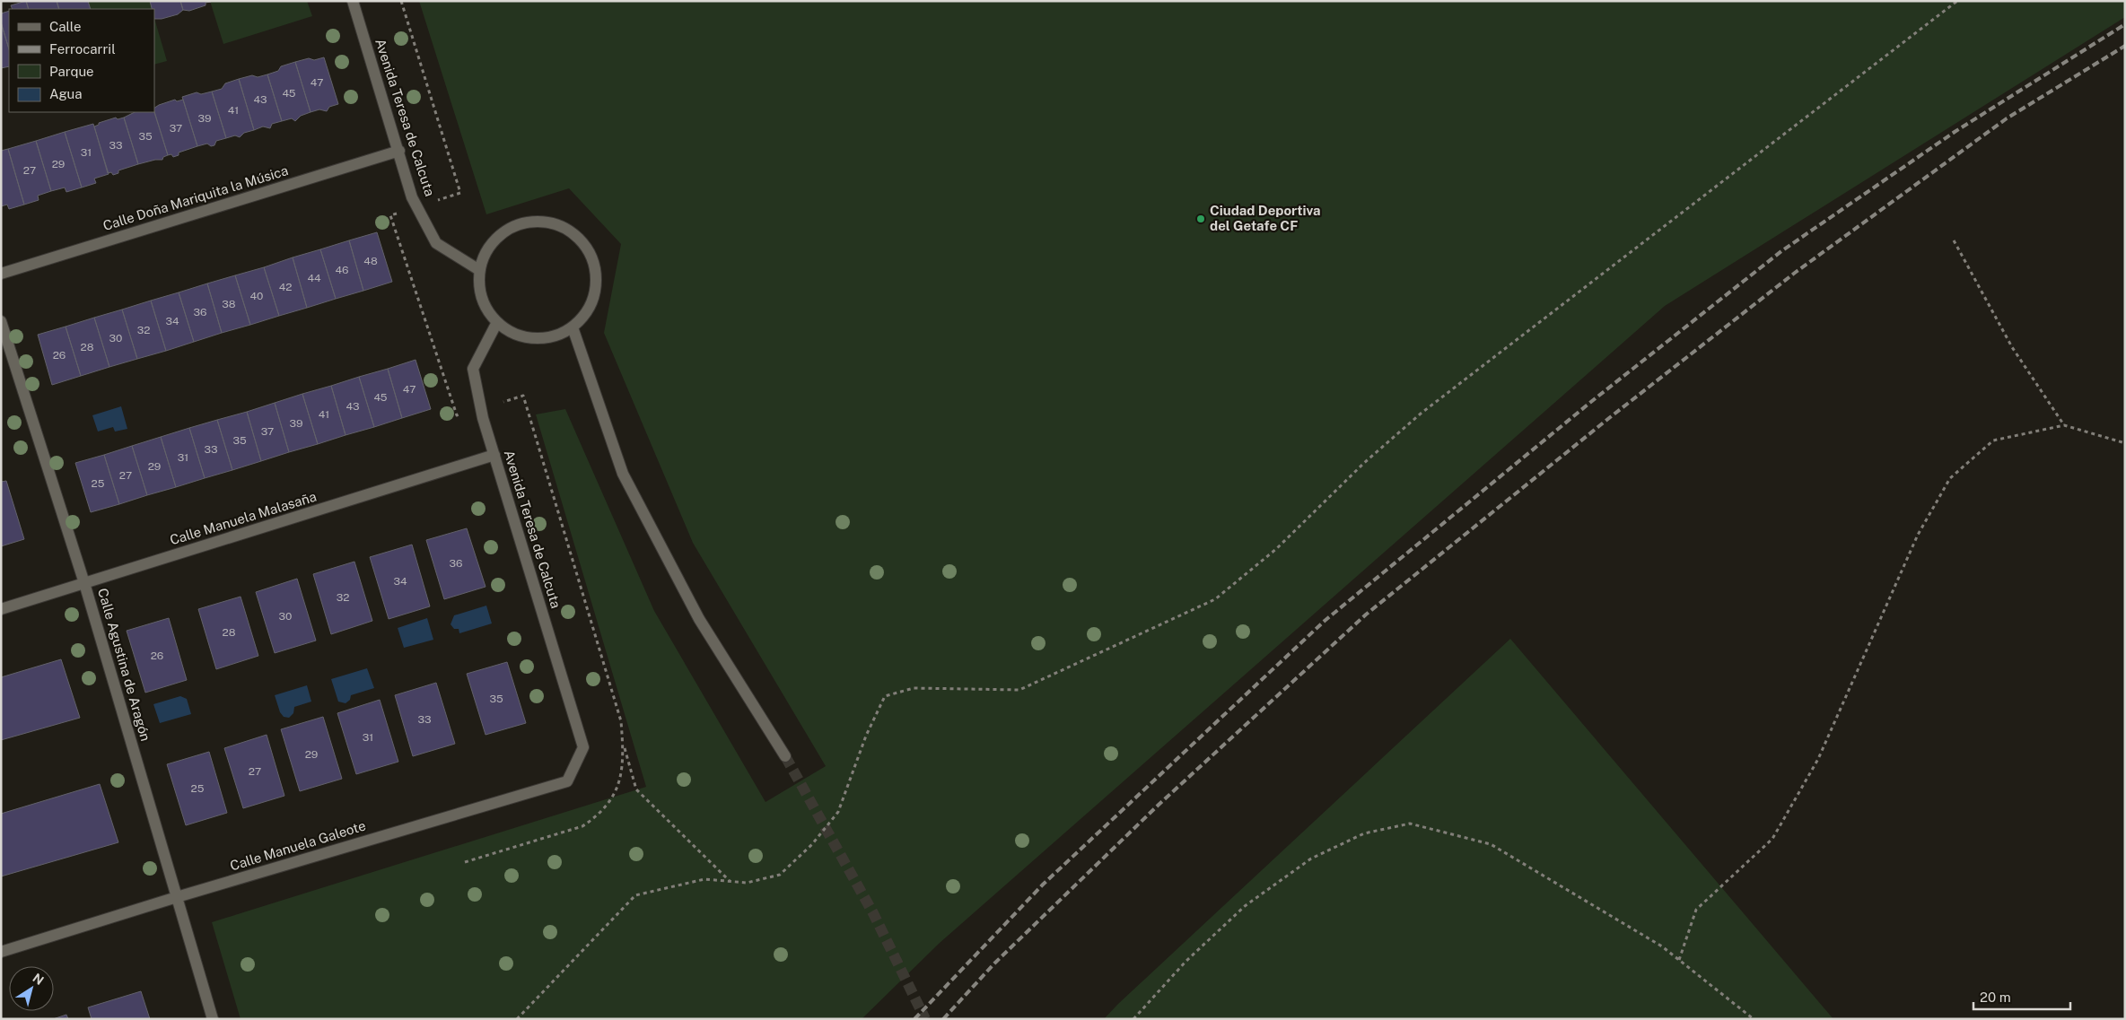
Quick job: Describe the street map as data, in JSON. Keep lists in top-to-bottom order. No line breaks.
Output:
{"streets":{"street":["Avenida Teresa de Calcuta","Calle Doña Mariquita la Música","Calle Manuela Malasaña","Calle Agustina de Aragón","Calle Manuela Galeote"]},"crossings":[["Avenida Teresa de Calcuta","Calle Doña Mariquita la Música"],["Avenida Teresa de Calcuta","Calle Manuela Malasaña"],["Avenida Teresa de Calcuta","Calle Manuela Galeote"],["Calle Manuela Malasaña","Calle Agustina de Aragón"],["Calle Agustina de Aragón","Calle Manuela Galeote"]],"places":["Ciudad Deportiva del Getafe CF"],"house_numbers":["47","45","43","41","39","37","35","33","31","29","27","48","46","44","42","40","38","36","34","32","30","28","26","47","45","43","41","39","37","35","33","31","29","27","25","36","34","32","30","28","26","35","33","31","29","27","25"],"legend":["Calle","Ferrocarril","Parque","Agua"],"scale_bar":"20 m","north":"top right"}
